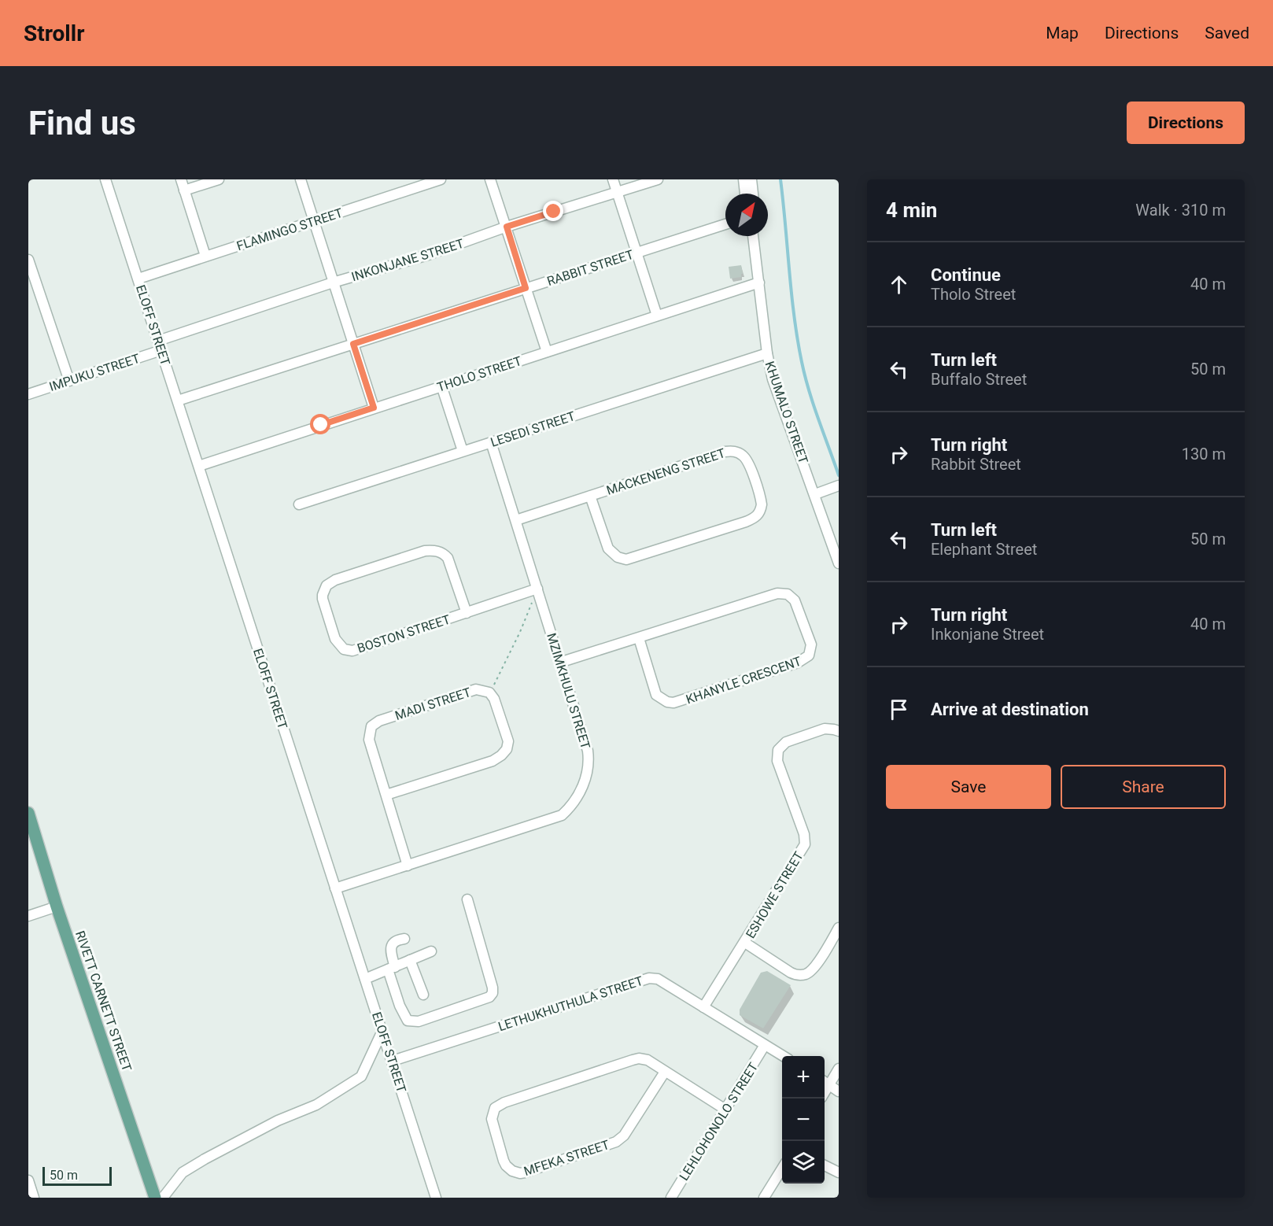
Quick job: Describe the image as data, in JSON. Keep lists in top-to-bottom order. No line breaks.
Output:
{"streets":{"main road":["RIVETT CARNETT STREET"],"street":["FLAMINGO STREET","INKONJANE STREET","RABBIT STREET","ELOFF STREET","IMPUKU STREET","THOLO STREET","KHUMALO STREET","LESEDI STREET","MACKENENG STREET","BOSTON STREET","KHANYLE CRESCENT","MZIMKHULU STREET","MADI STREET","ESHOWE STREET","LETHUKHUTHULA STREET","LEHLOHONOLO STREET","MFEKA STREET"]},"crossings":[["FLAMINGO STREET","ELOFF STREET"],["INKONJANE STREET","ELOFF STREET"],["INKONJANE STREET","IMPUKU STREET"],["RABBIT STREET","ELOFF STREET"],["ELOFF STREET","IMPUKU STREET"],["ELOFF STREET","THOLO STREET"],["ELOFF STREET","MZIMKHULU STREET"],["ELOFF STREET","LETHUKHUTHULA STREET"],["THOLO STREET","KHUMALO STREET"],["KHUMALO STREET","LESEDI STREET"],["LESEDI STREET","MZIMKHULU STREET"],["MACKENENG STREET","MZIMKHULU STREET"],["BOSTON STREET","MZIMKHULU STREET"],["KHANYLE CRESCENT","MZIMKHULU STREET"],["MZIMKHULU STREET","MADI STREET"],["ESHOWE STREET","LETHUKHUTHULA STREET"],["LETHUKHUTHULA STREET","LEHLOHONOLO STREET"],["LEHLOHONOLO STREET","MFEKA STREET"]],"scale_bar":"50 m","north":"top right","page":{"header":"Strollr","nav":["Map","Directions","Saved"],"buttons":["Directions",["Save","Share"]],"title":"Find us","heading":["4 min","Walk · 310 m"],"list":[["Continue","Tholo Street","40 m"],["Turn left","Buffalo Street","50 m"],["Turn right","Rabbit Street","130 m"],["Turn left","Elephant Street","50 m"],["Turn right","Inkonjane Street","40 m"],"Arrive at destination"],"map_buttons":["+","−"],"scale":"50 m"}}
